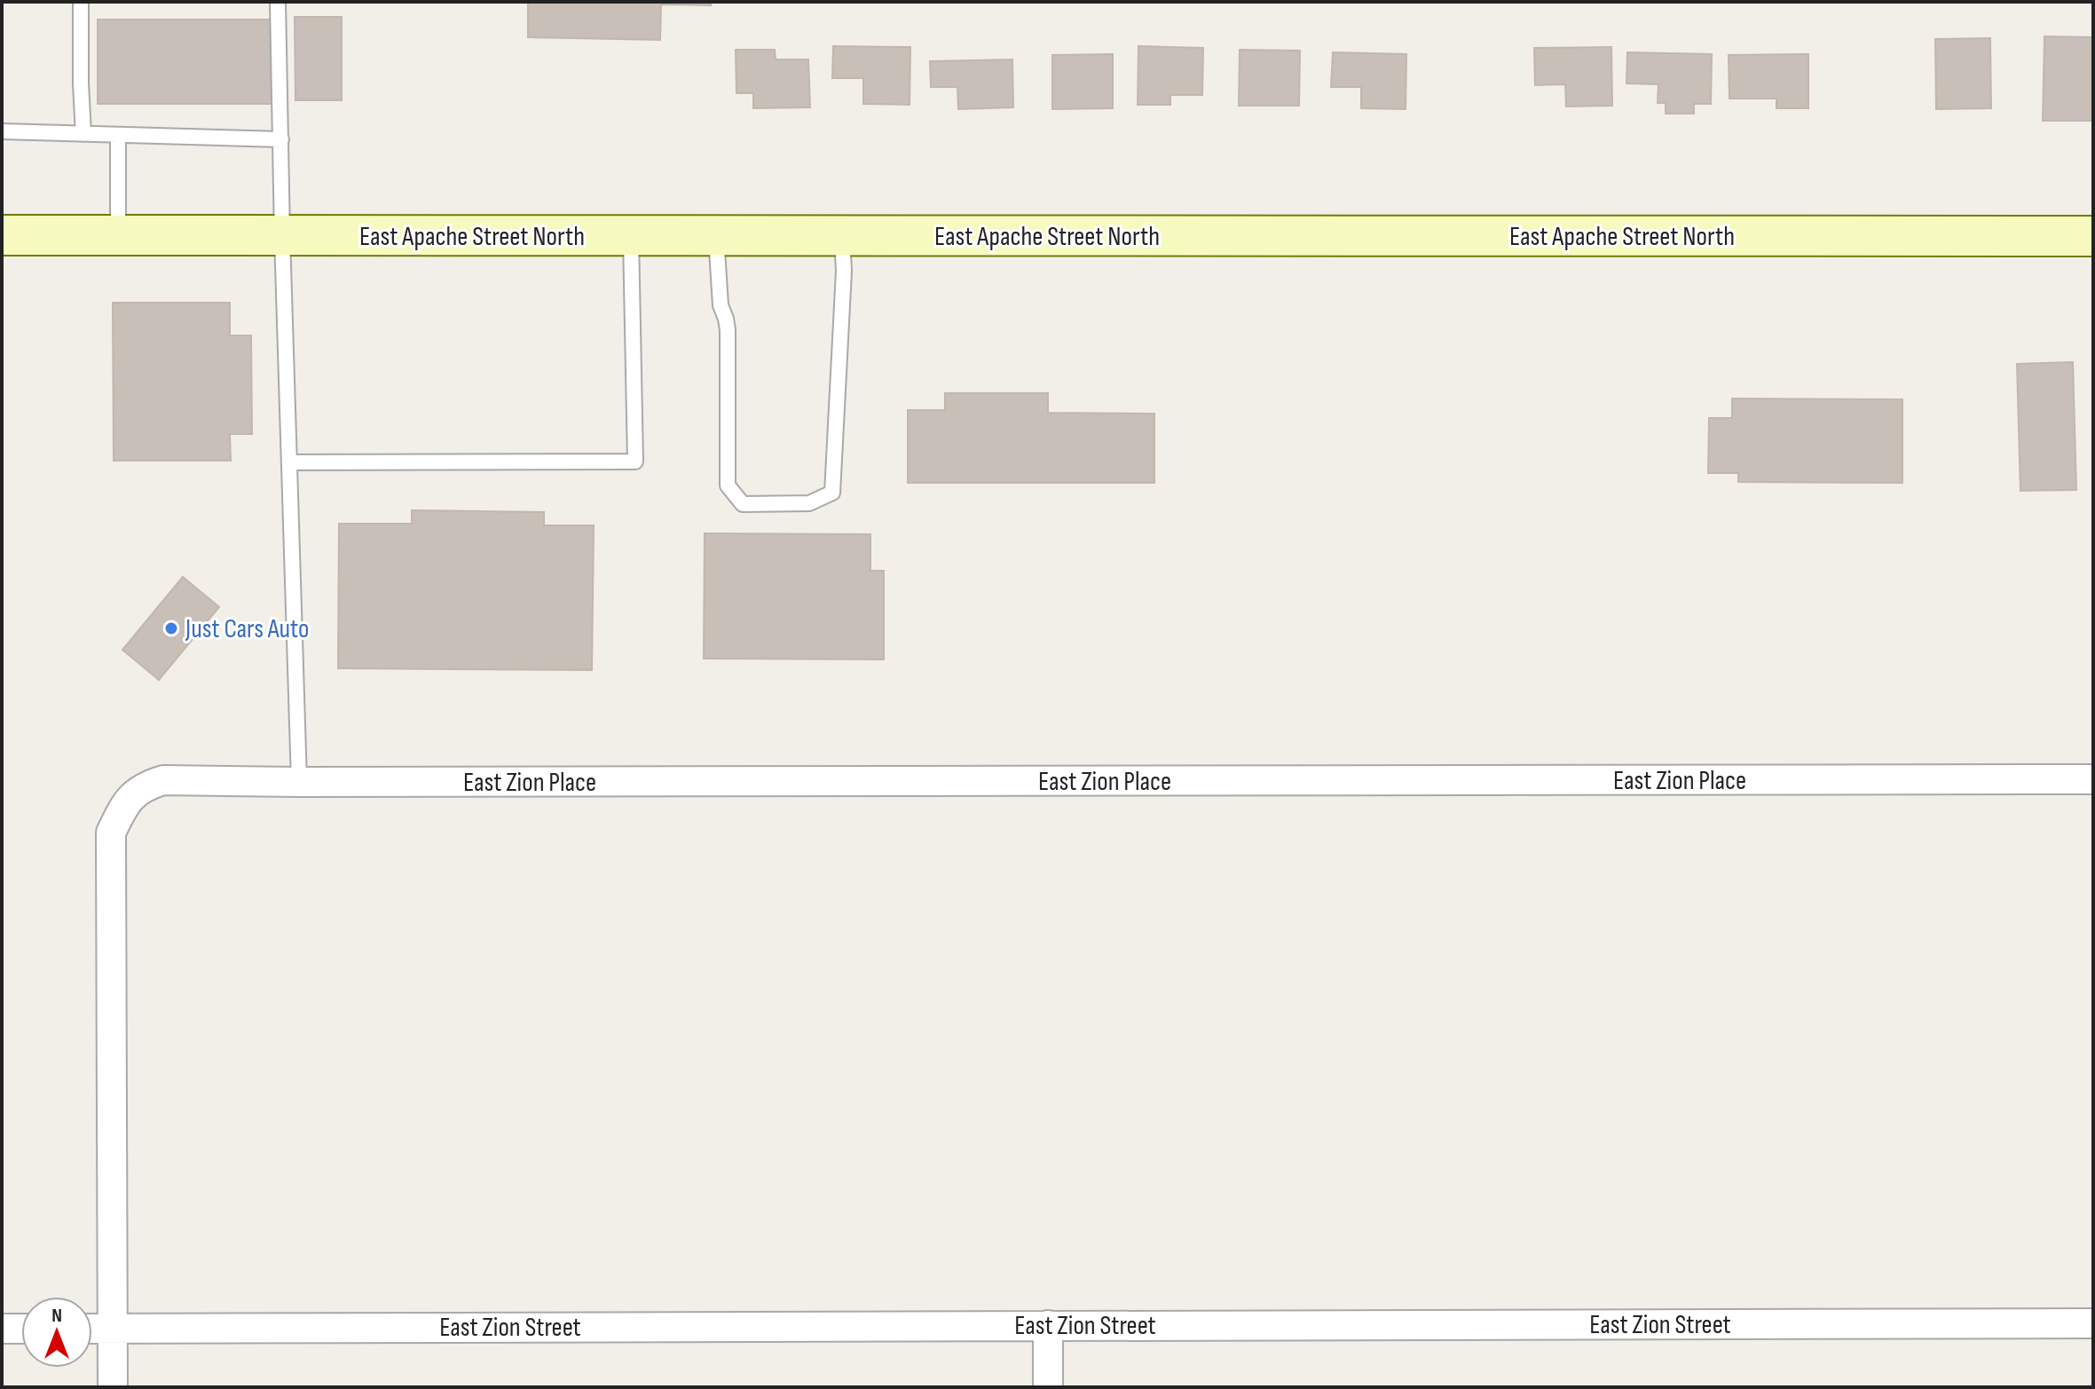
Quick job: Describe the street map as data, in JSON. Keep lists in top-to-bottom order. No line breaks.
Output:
{"streets":{"main road":["East Apache Street North"],"street":["East Zion Place","East Zion Street"]},"crossings":[["East Zion Place","East Zion Street"]],"places":["Just Cars Auto"],"north":"top"}
